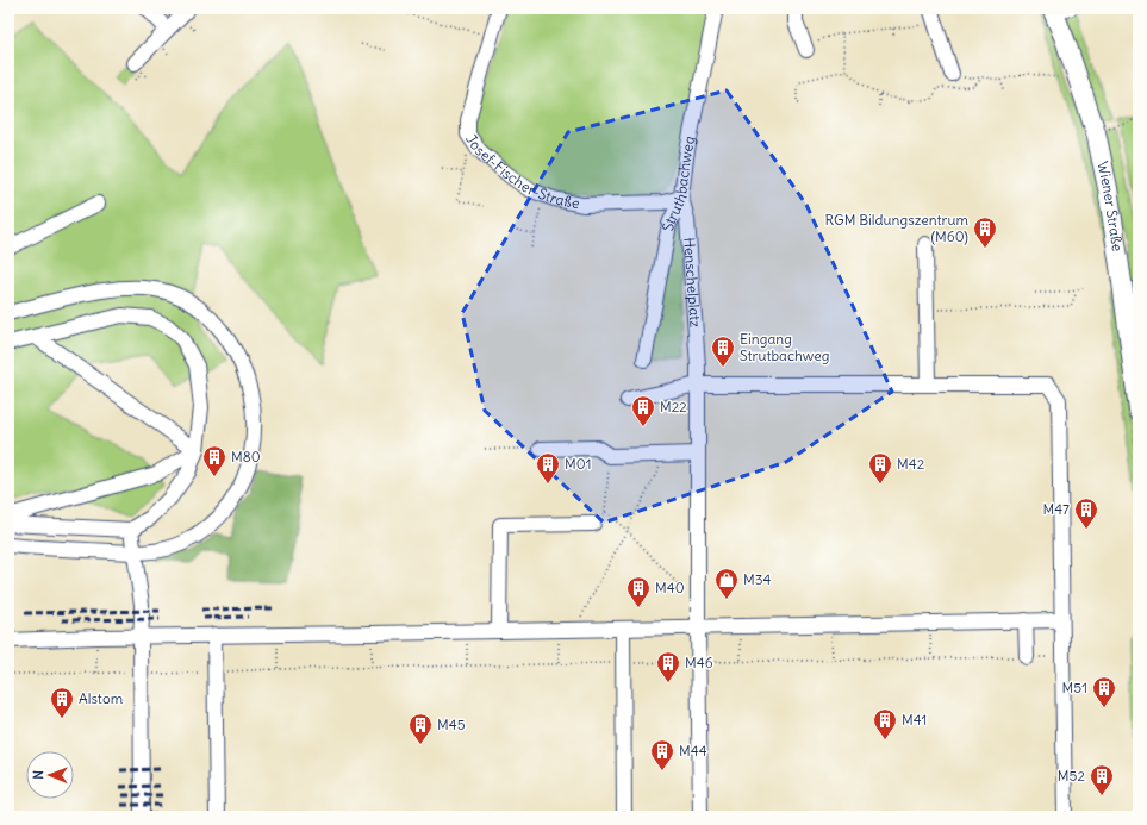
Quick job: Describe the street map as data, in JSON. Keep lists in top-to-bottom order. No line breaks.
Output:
{"streets":{"main road":["Wiener Straße"],"street":["Josef-Fischer-Straße","Struthbachweg","Henschelplatz"]},"crossings":[["Josef-Fischer-Straße","Struthbachweg"],["Josef-Fischer-Straße","Henschelplatz"],["Struthbachweg","Henschelplatz"]],"places":{"building":["RGM Bildungszentrum (M60)","Eingang Strutbachweg","M22","M80","M01","M42","M47","M40","M46","M51","Alstom","M41","M45","M44","M52"],"shop":["M34"]},"north":"left"}
